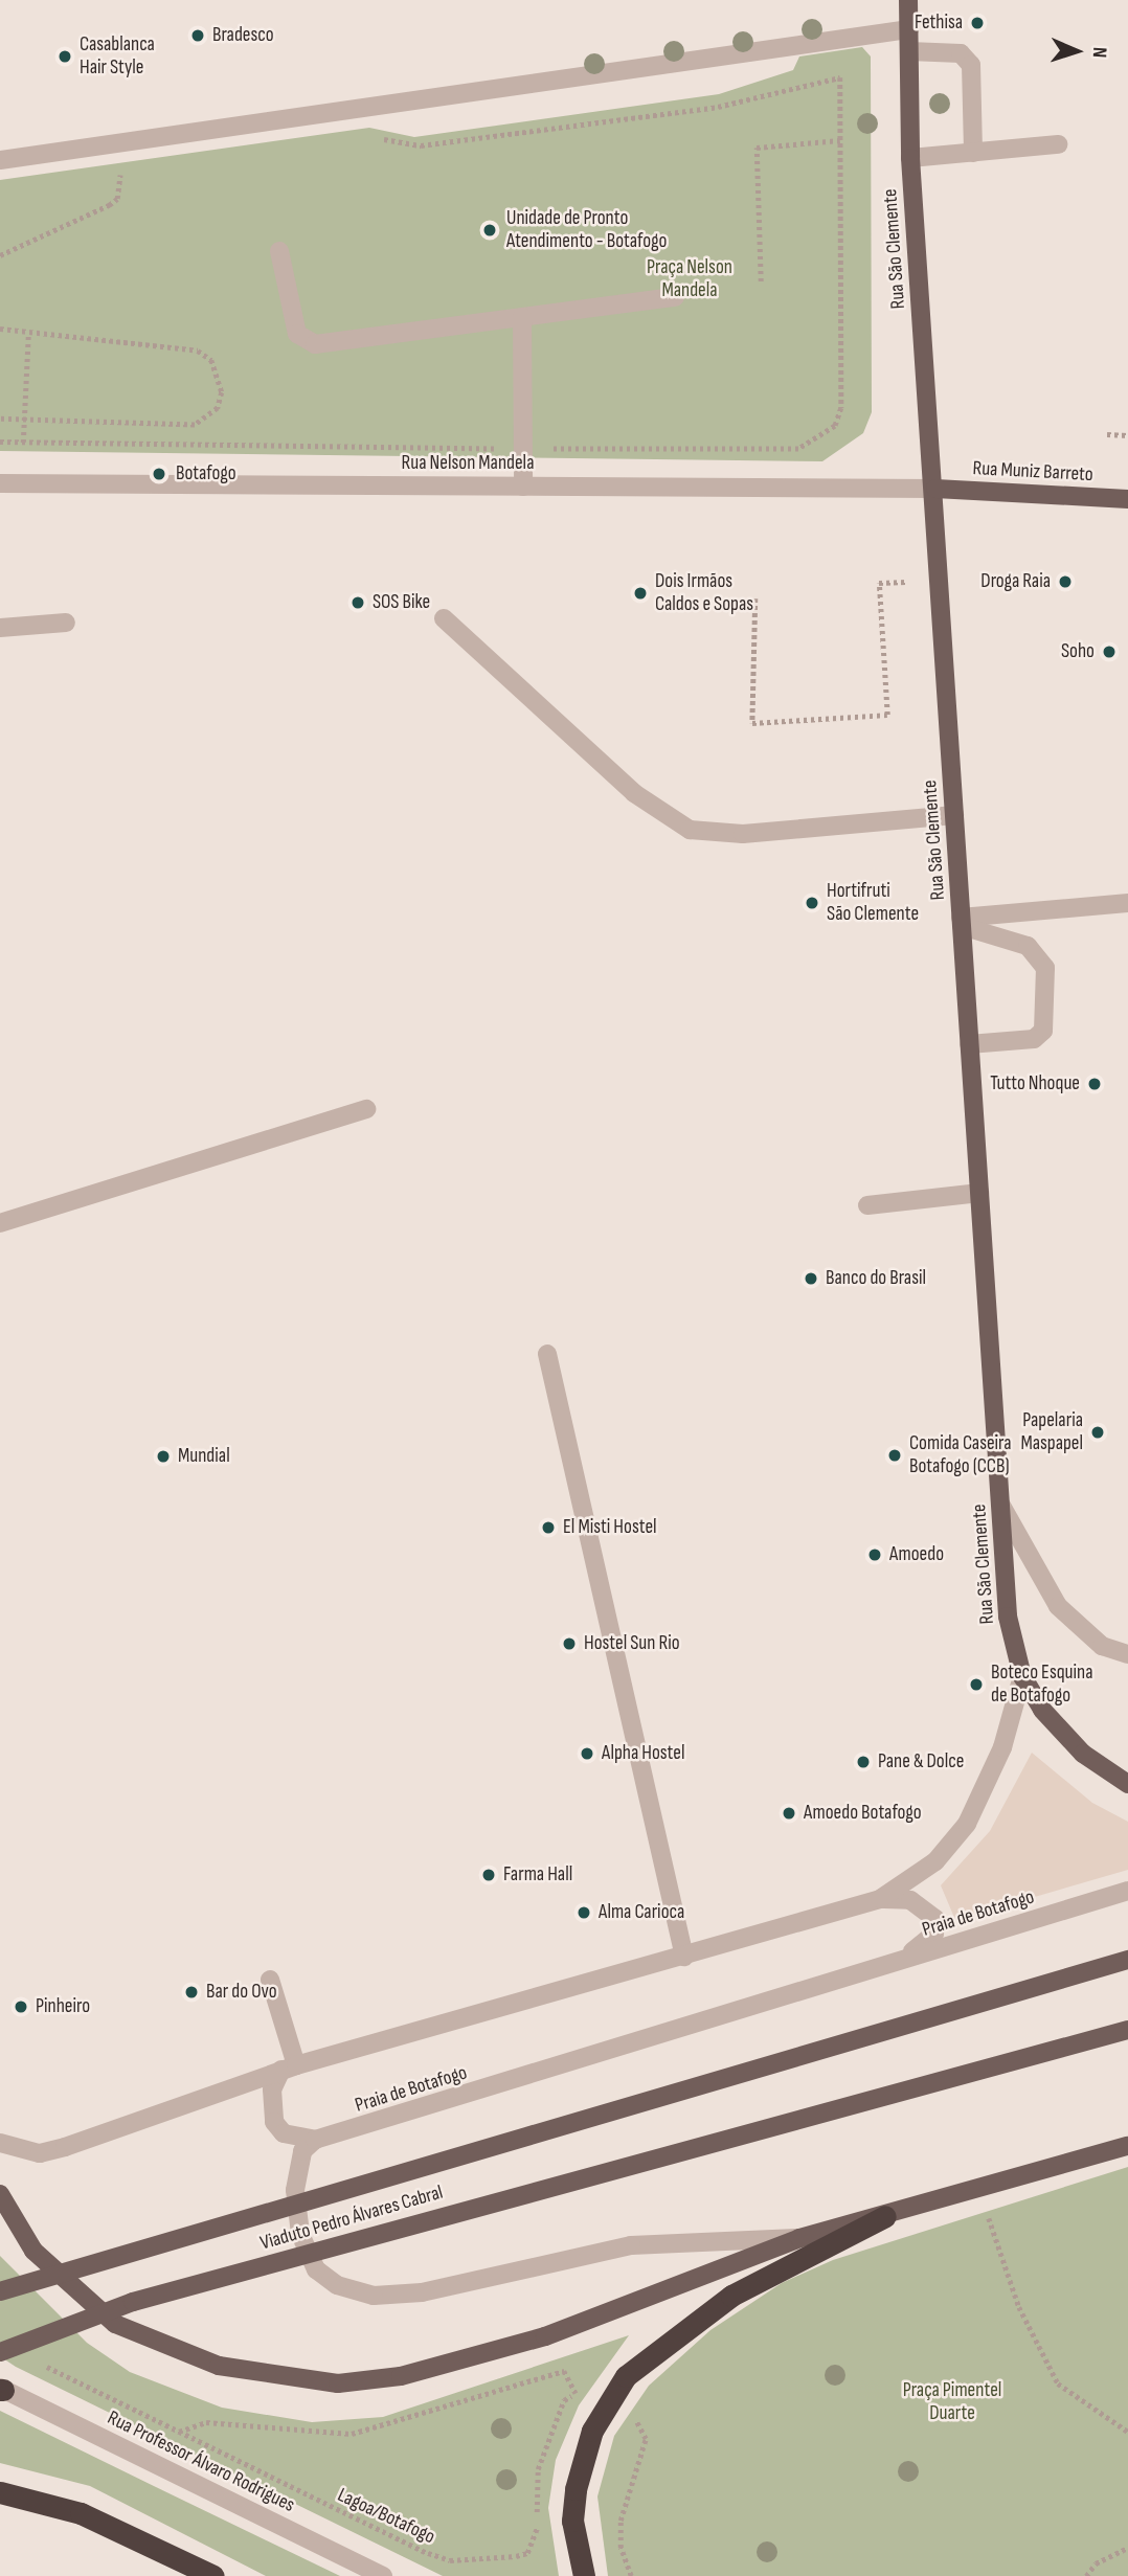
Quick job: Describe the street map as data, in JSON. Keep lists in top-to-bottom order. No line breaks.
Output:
{"streets":{"main road":["Rua São Clemente","Rua Muniz Barreto","Viaduto Pedro Álvares Cabral"],"street":["Rua Nelson Mandela","Praia de Botafogo","Rua Professor Álvaro Rodrigues"],"path":["Lagoa/Botafogo"]},"crossings":[["Rua São Clemente","Rua Nelson Mandela"],["Rua São Clemente","Rua Muniz Barreto"],["Rua Nelson Mandela","Rua Muniz Barreto"]],"parks":["Praça Nelson Mandela","Praça Pimentel Duarte"],"places":["Fethisa","Bradesco","Casablanca Hair Style","Unidade de Pronto Atendimento - Botafogo","Botafogo","Droga Raia","Dois Irmãos Caldos e Sopas","SOS Bike","Soho","Hortifruti São Clemente","Tutto Nhoque","Banco do Brasil","Papelaria Maspapel","Comida Caseira Botafogo (CCB)","Mundial","El Misti Hostel","Amoedo","Hostel Sun Rio","Boteco Esquina de Botafogo","Alpha Hostel","Pane & Dolce","Amoedo Botafogo","Farma Hall","Alma Carioca","Bar do Ovo","Pinheiro"],"north":"right"}
